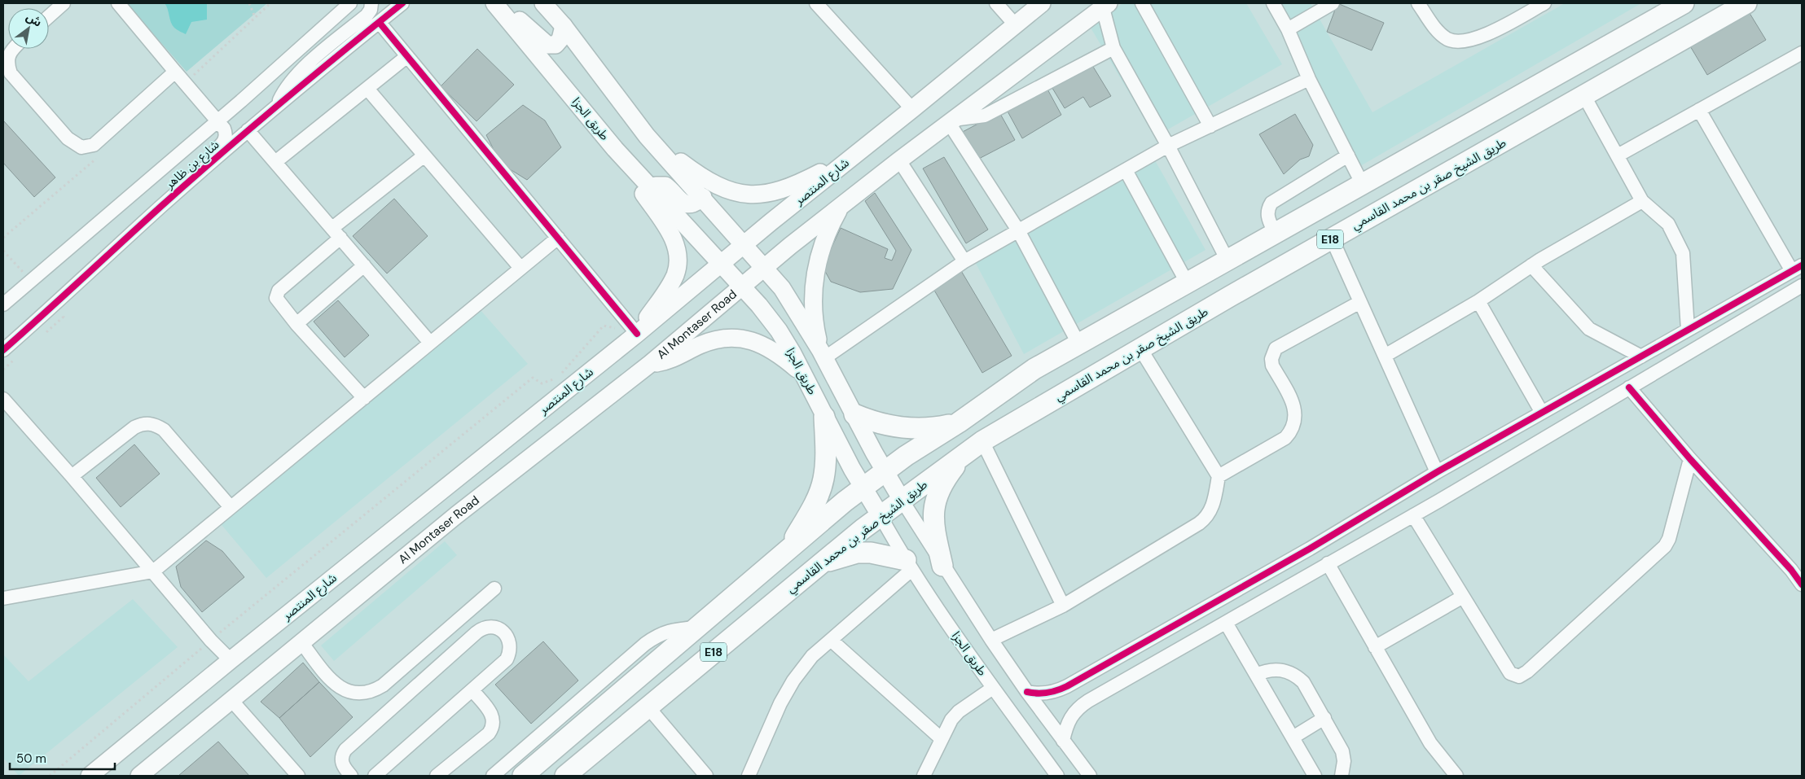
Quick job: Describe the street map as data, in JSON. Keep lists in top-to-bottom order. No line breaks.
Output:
{"streets":{"highway":["طريق الشيخ صقر بن محمد القاسمي","E18"],"main road":["طريق الجزا","شارع المنتصر","Al Montaser Road"],"street":["شارع بن ظاهر"]},"crossings":[["طريق الجزا","شارع المنتصر"],["طريق الجزا","طريق الشيخ صقر بن محمد القاسمي"],["طريق الجزا","E18"],["طريق الجزا","Al Montaser Road"]],"scale_bar":"50 m","north":"top right"}
